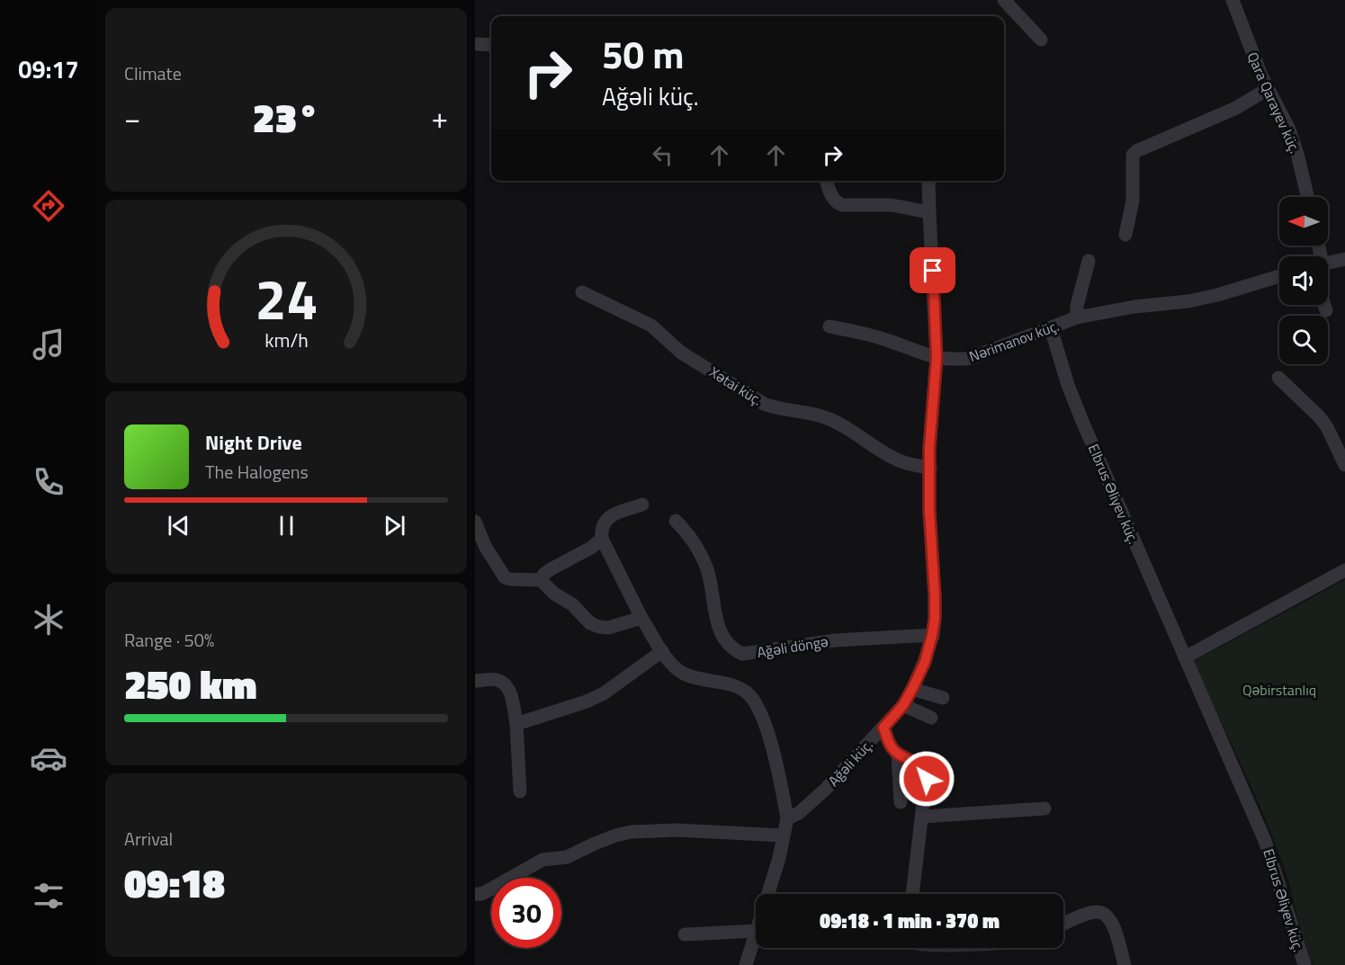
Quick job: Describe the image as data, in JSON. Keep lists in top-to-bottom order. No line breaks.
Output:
{"streets":{"street":["Qara Qarayev küç.","Nərimanov küç.","Xətai küç.","Elbrus Əliyev küç.","Ağəli döngə","Ağəli küç."]},"crossings":[["Nərimanov küç.","Elbrus Əliyev küç."],["Nərimanov küç.","Ağəli küç."],["Xətai küç.","Ağəli küç."],["Ağəli döngə","Ağəli küç."]],"parks":["Qəbirstanlıq"],"north":"left","page":{"tabs":"09:17","tile":["Climate",["Range · 50%","250 km"],["Arrival","09:18"]],"turn":["50 m","Ağəli küç."],"heat":["−","23°","+"],"song":["Night Drive","The Halogens"],"limit":"30","trip":"09:18 · 1 min · 370 m","gauge":["24","km/h"]}}
